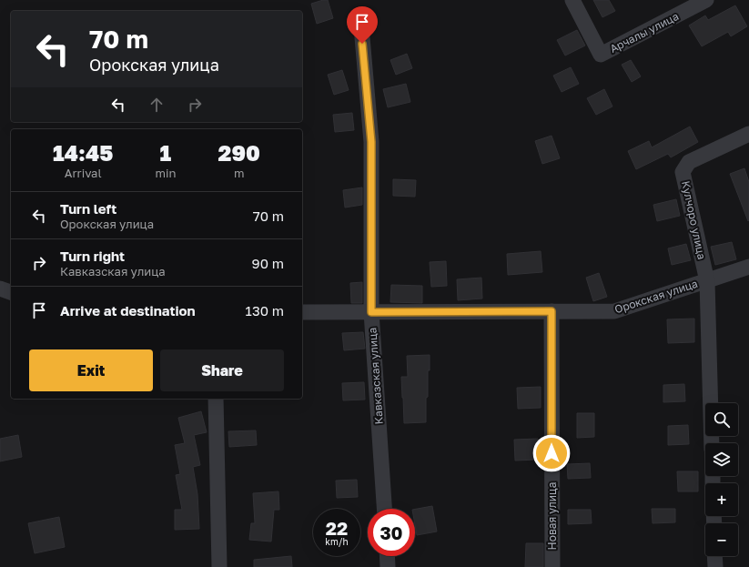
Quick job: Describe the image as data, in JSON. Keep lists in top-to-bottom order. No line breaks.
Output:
{"streets":{"street":["Арчалы улица","Кулчоро улица","Орокская улица","Кавказская улица","Новая улица"]},"crossings":[["Кулчоро улица","Орокская улица"],["Орокская улица","Кавказская улица"],["Орокская улица","Новая улица"]],"page":{"turn":["70 m","Орокская улица"],"eta":["14:45","Arrival","1","min","290","m"],"list":[{"name":"Turn left","note":"Орокская улица","value":"70 m"},{"name":"Turn right","note":"Кавказская улица","value":"90 m"},{"name":"Arrive at destination","value":"130 m"}],"buttons":["Exit","Share"],"map_buttons":["+","−"],"speed":"22 km/h","limit":"30"}}
